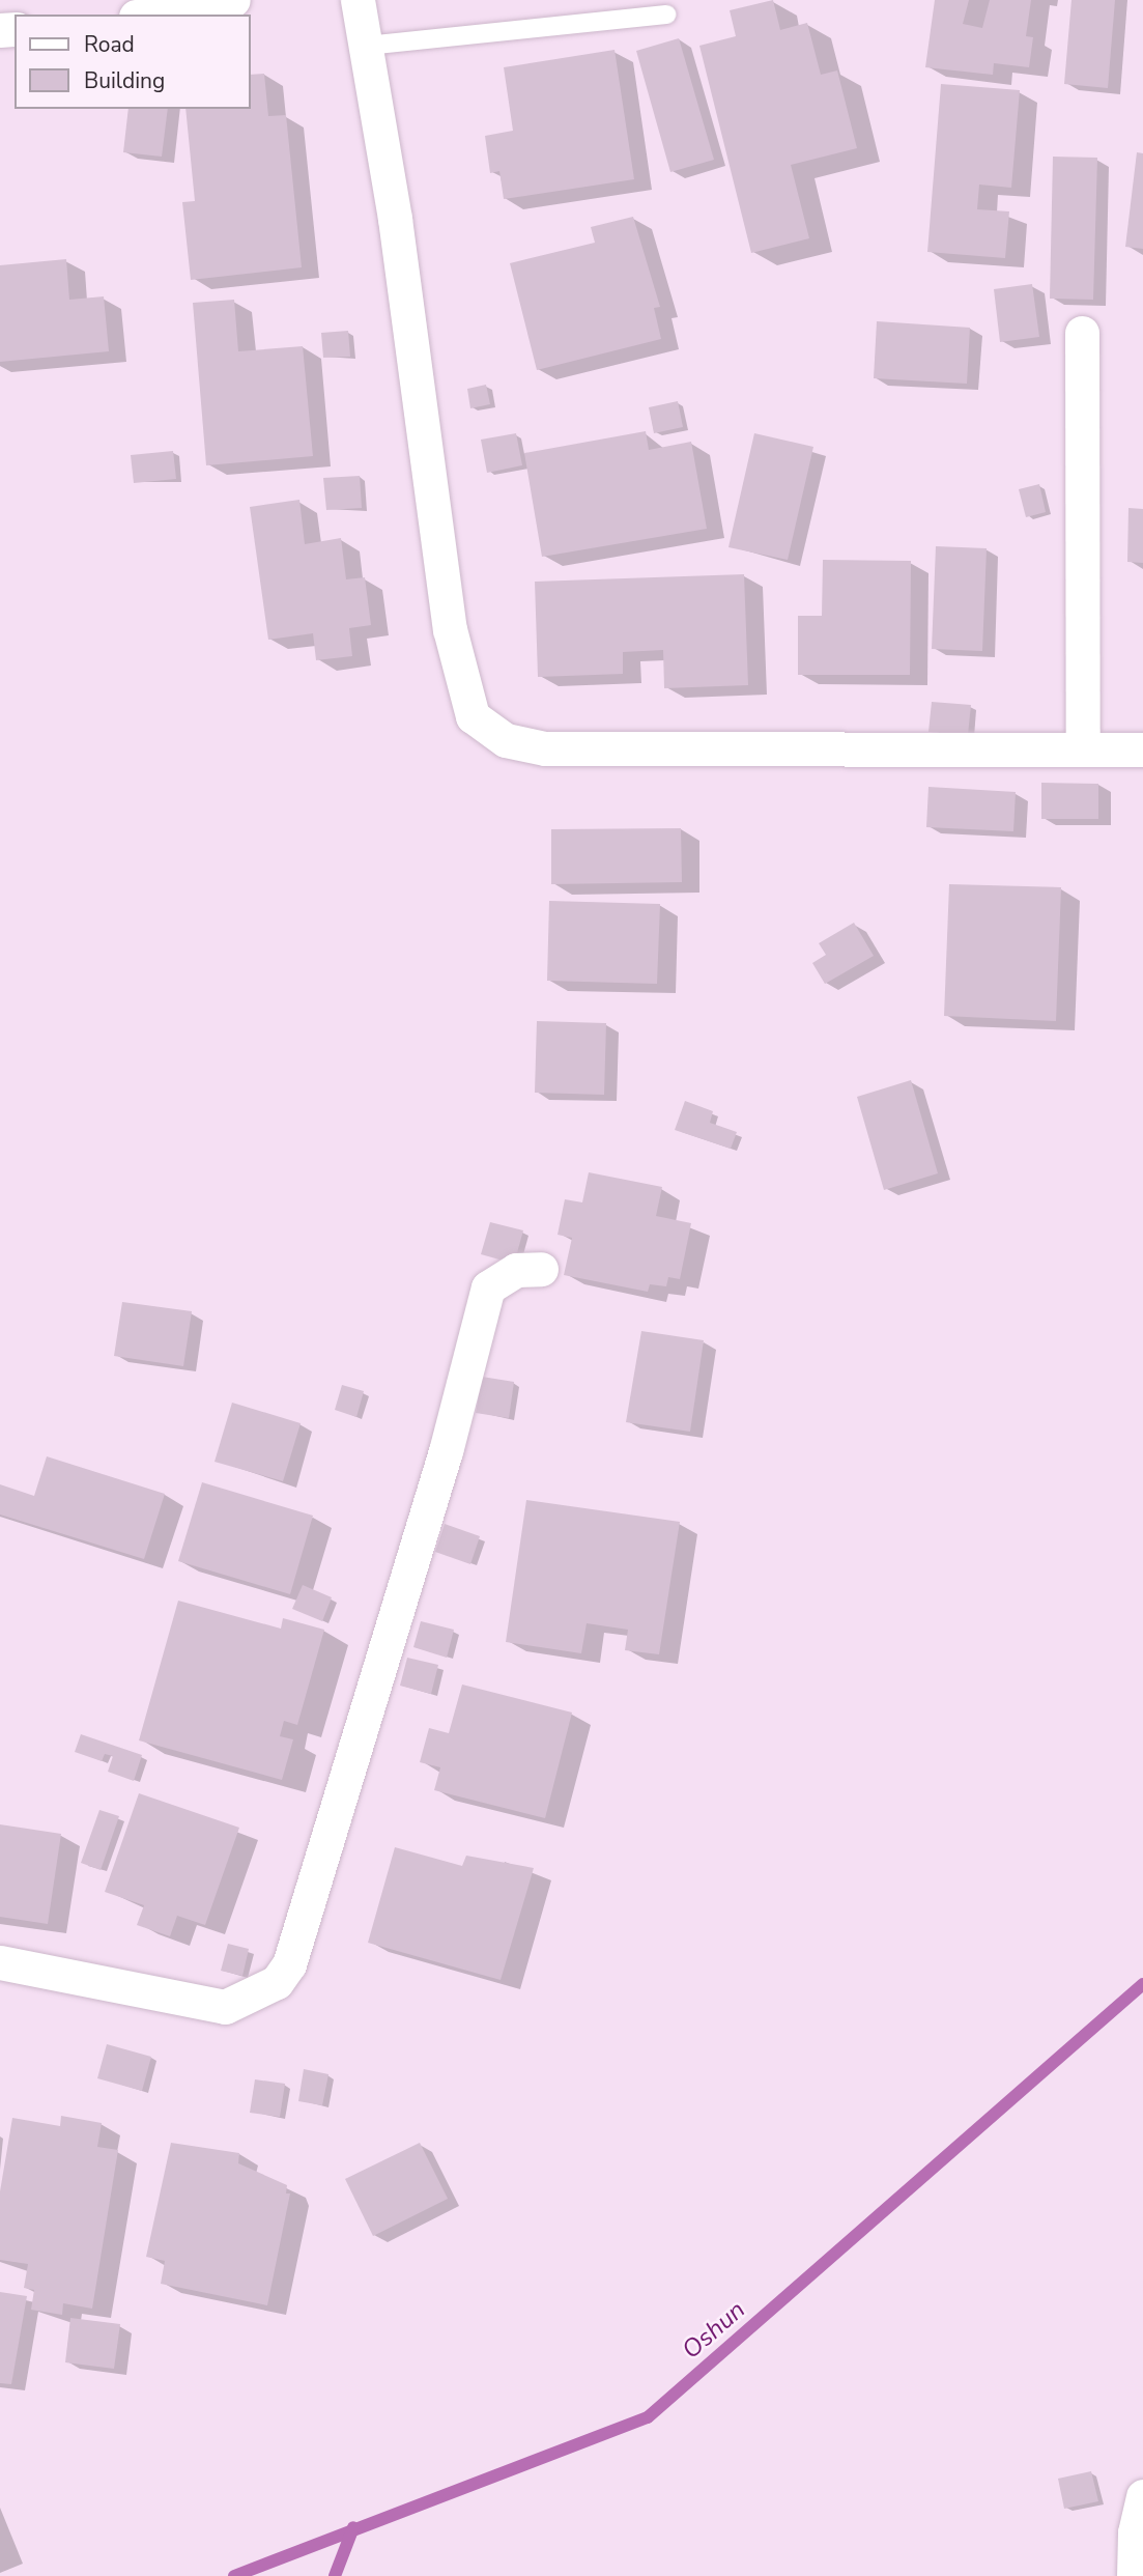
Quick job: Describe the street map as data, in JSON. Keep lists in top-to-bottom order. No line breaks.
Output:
{"water":["Oshun"],"legend":["Road","Building"]}
